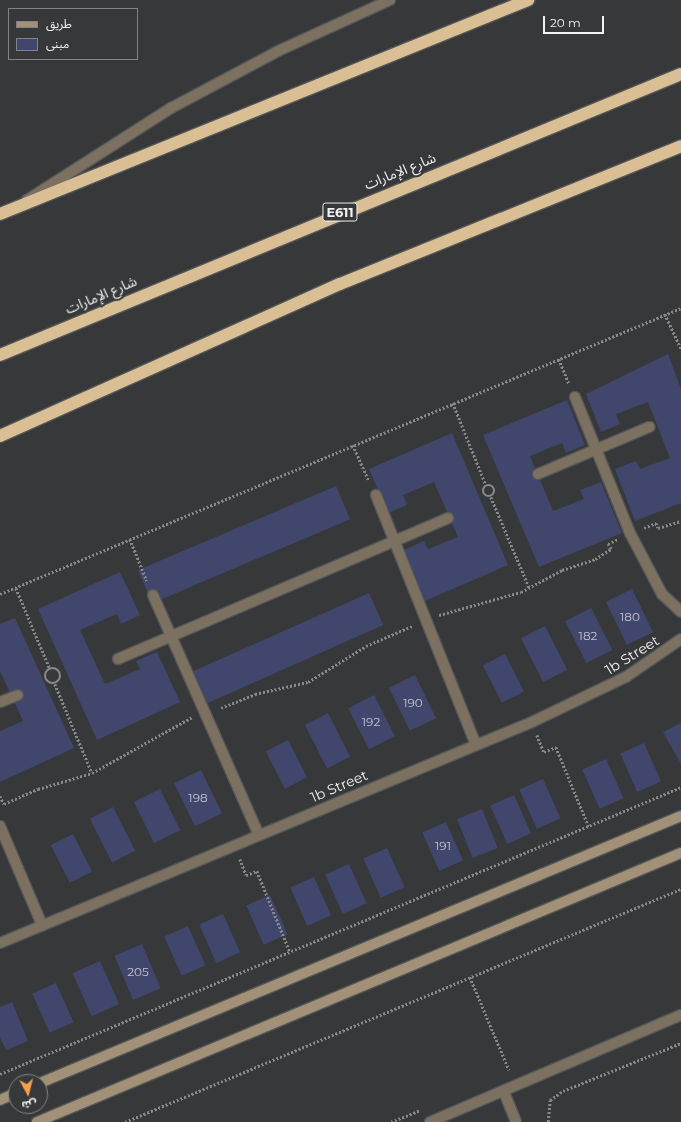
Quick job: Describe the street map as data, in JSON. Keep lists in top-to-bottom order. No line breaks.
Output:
{"streets":{"highway":["شارع الإمارات","E611"],"street":["1b Street"]},"house_numbers":["180","182","190","192","198","191","205"],"legend":["طريق","مبنى"],"scale_bar":"20 m","north":"bottom"}
